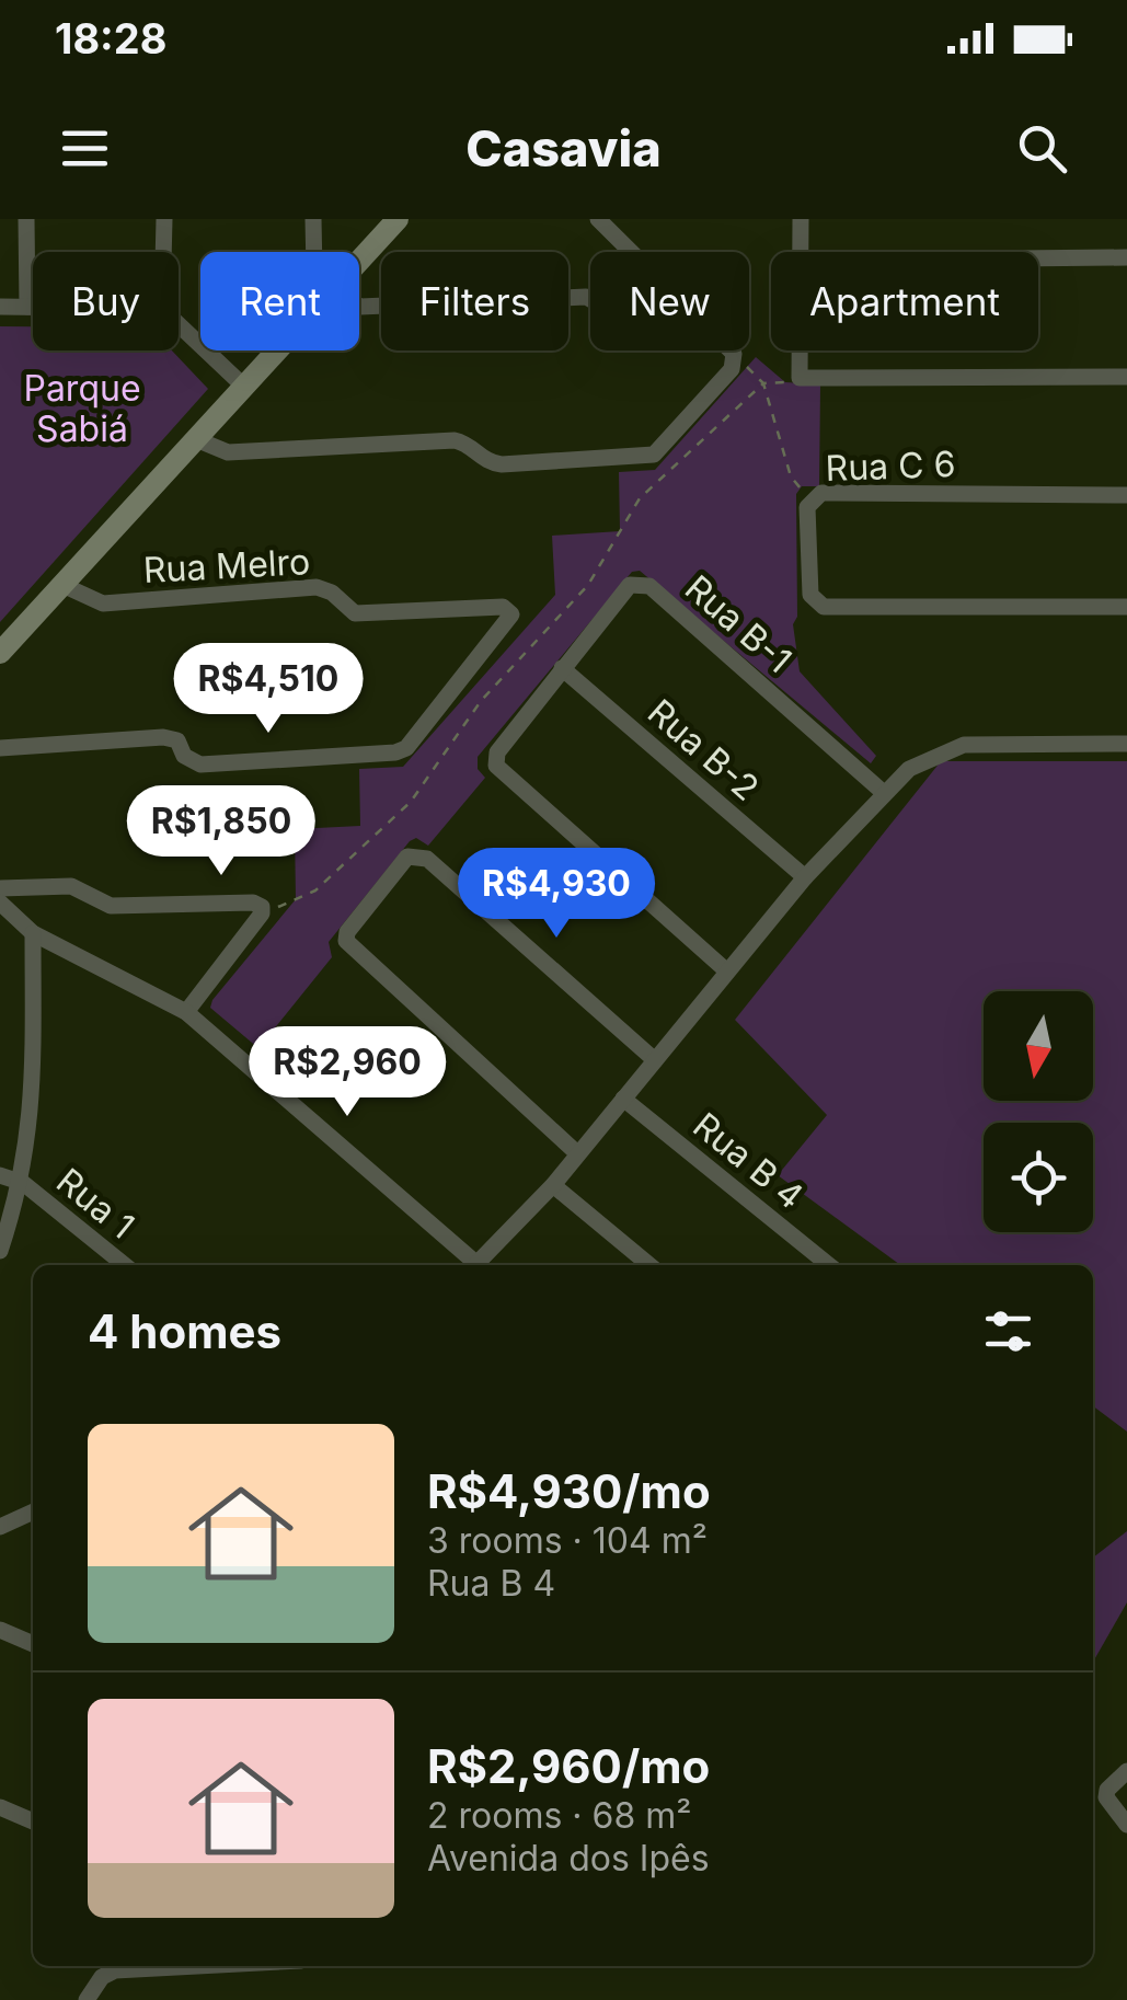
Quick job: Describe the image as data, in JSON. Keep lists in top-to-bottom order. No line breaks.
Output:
{"streets":{"street":["Rua C 6","Rua Melro","Rua B-1","Rua B-2","Rua B 4","Rua 1"]},"crossings":[["Rua B-1","Rua B-2"]],"parks":["Parque Sabiá"],"north":"bottom","page":{"status":"18:28","header":"Casavia","chip":["Buy","Rent","Filters","New","Apartment"],"price":["R$4,510","R$1,850","R$4,930","R$2,960"],"heading":"4 homes","list":[{"name":"R$4,930/mo","note":"3 rooms · 104 m² · Rua B 4"},{"name":"R$2,960/mo","note":"2 rooms · 68 m² · Avenida dos Ipês"}]}}
